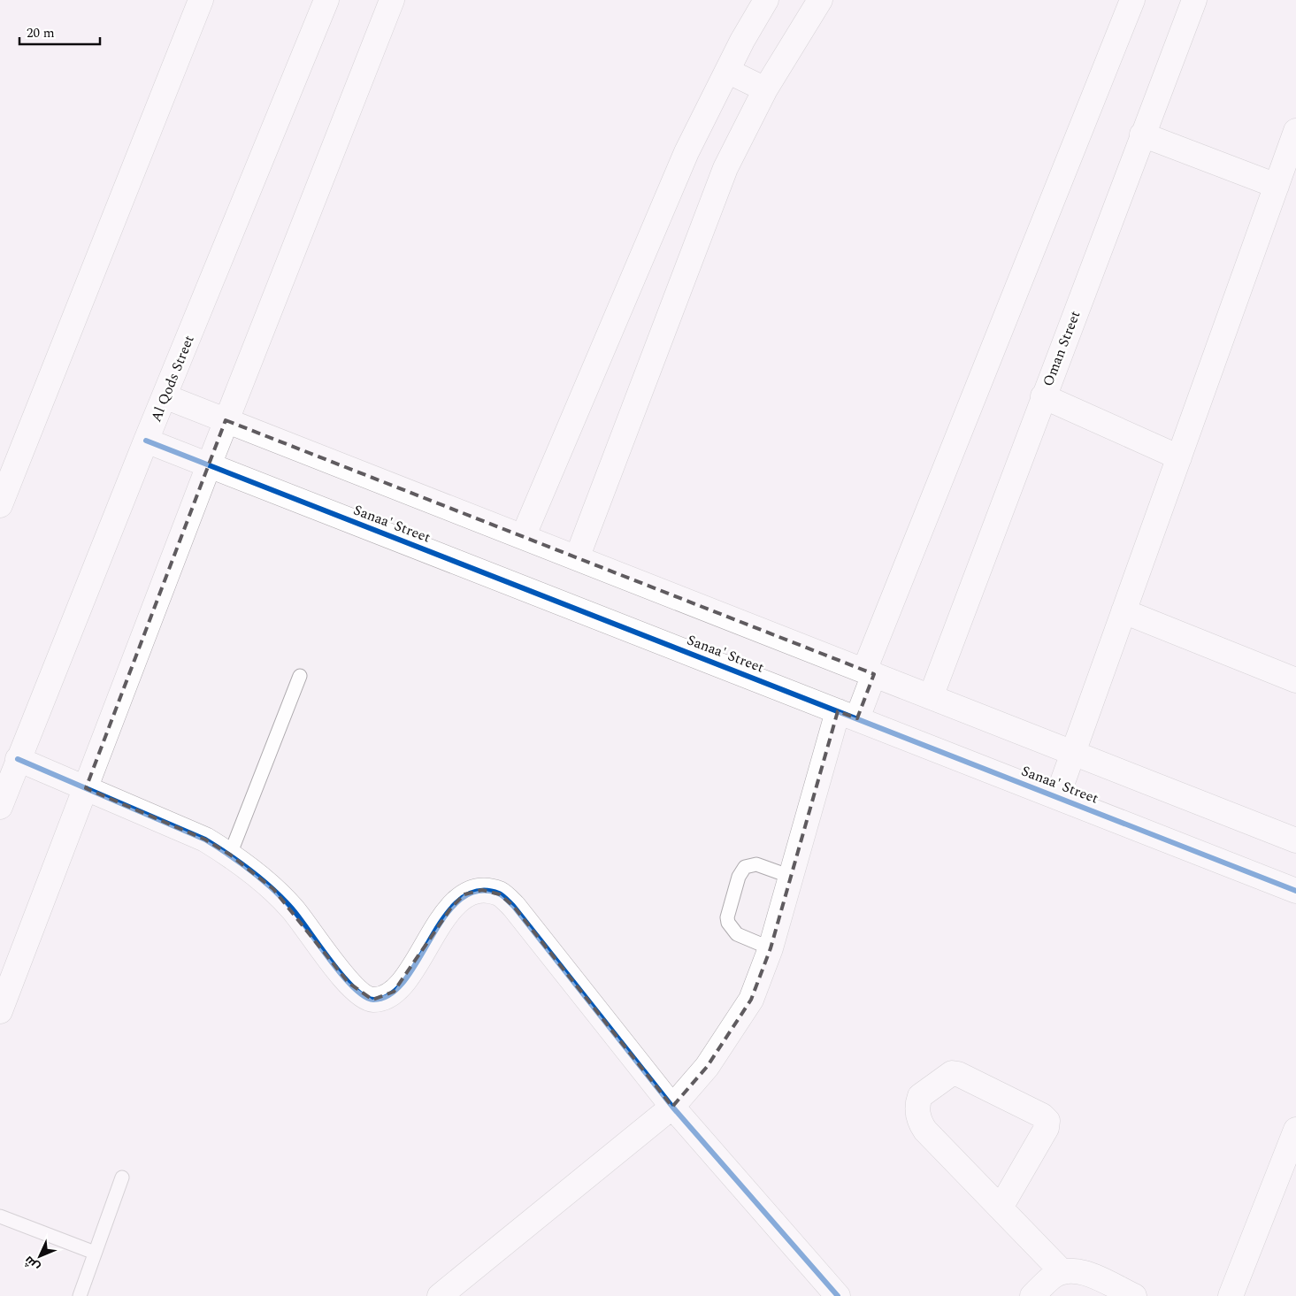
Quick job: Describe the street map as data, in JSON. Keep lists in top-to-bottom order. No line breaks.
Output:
{"streets":{"street":["Oman Street","Al Qods Street","Sanaa' Street"]},"crossings":[["Al Qods Street","Sanaa' Street"]],"scale_bar":"20 m","north":"bottom left"}
